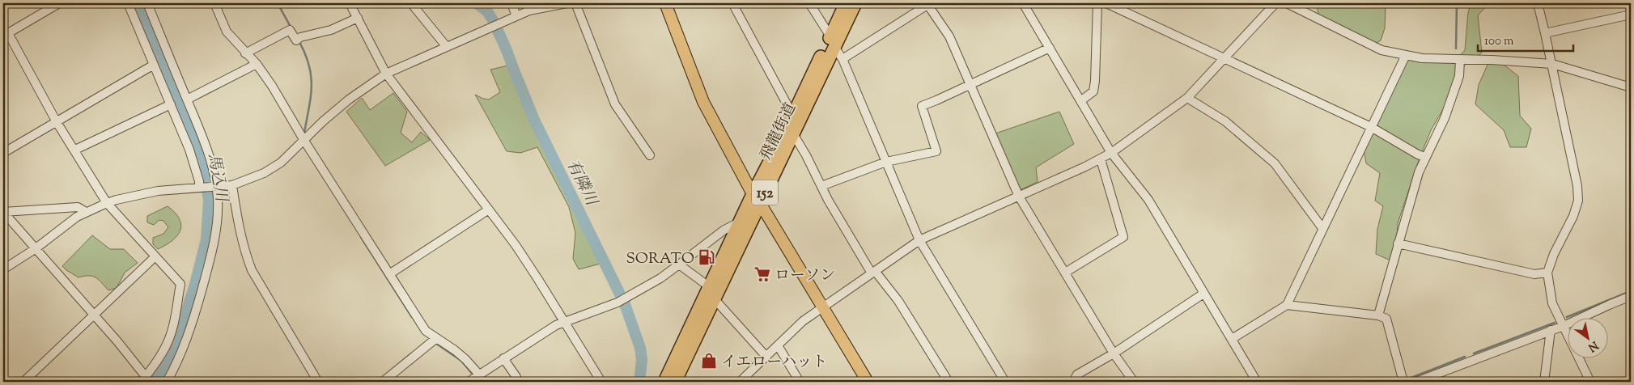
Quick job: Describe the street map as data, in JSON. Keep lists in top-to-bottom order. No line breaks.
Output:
{"streets":{"highway":["飛龍街道","152"]},"water":["馬込川","有隣川"],"places":{"fuel station":["SORATO"],"supermarket":["ローソン"],"shop":["イエローハット"]},"scale_bar":"100 m","north":"bottom right"}
